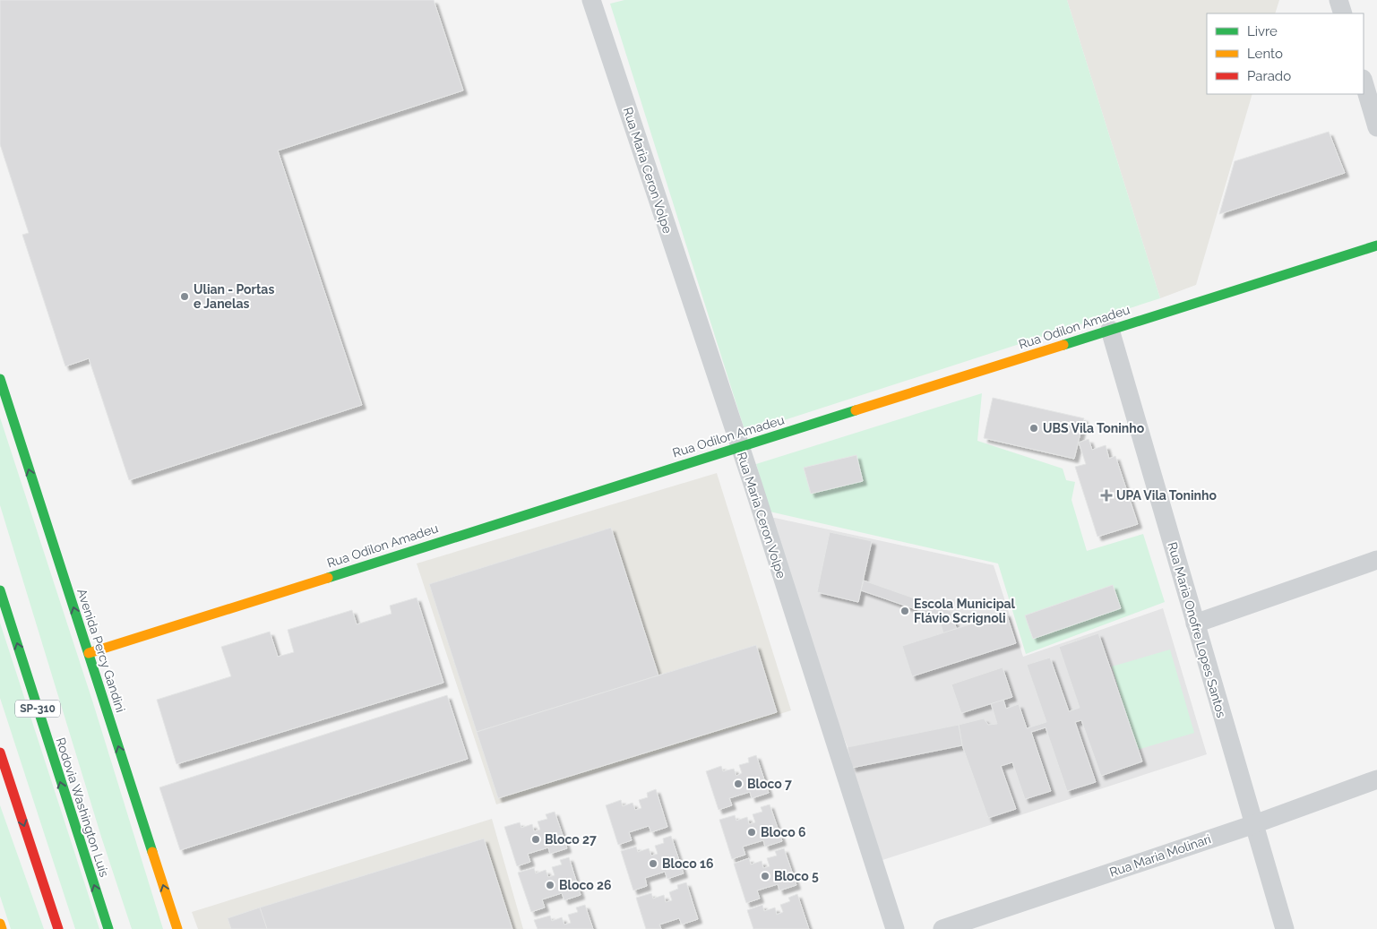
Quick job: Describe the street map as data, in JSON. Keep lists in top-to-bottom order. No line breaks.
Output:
{"streets":{"main road":["Rua Odilon Amadeu","Avenida Percy Gandini","SP-310","Rodovia Washington Luís"],"street":["Rua Maria Ceron Volpe","Rua Maria Onofre Lopes Santos","Rua Maria Molinari"]},"crossings":[["Rua Maria Ceron Volpe","Rua Odilon Amadeu"],["Rua Odilon Amadeu","Rua Maria Onofre Lopes Santos"],["Rua Odilon Amadeu","Avenida Percy Gandini"],["Rua Maria Onofre Lopes Santos","Rua Maria Molinari"]],"one_way":["Avenida Percy Gandini"],"places":{"other":["Ulian - Portas e Janelas","UBS Vila Toninho","Escola Municipal Flávio Scrignoli","Bloco 7","Bloco 6","Bloco 27","Bloco 16","Bloco 5","Bloco 26"],"health":["UPA Vila Toninho"]},"legend":["Livre","Lento","Parado"]}
